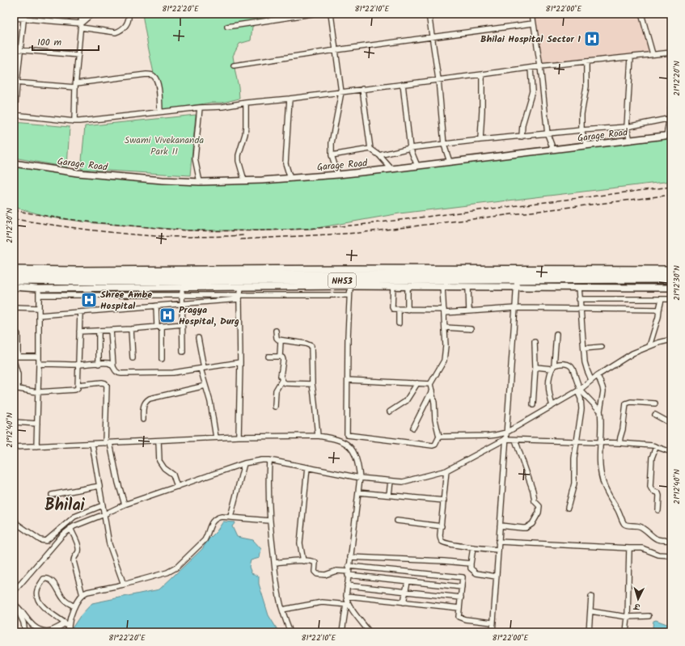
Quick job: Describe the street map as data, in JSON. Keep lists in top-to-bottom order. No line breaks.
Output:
{"streets":{"highway":["NH53"],"street":["Garage Road"]},"districts":["Bhilai"],"parks":["Swami Vivekananda Park II"],"places":{"hospital":["Bhilai Hospital Sector 1","Shree Ambe Hospital","Pragya Hospital, Durg"]},"scale_bar":"100 m","north":"bottom","coordinates":["81°22'20\"E","81°22'10\"E","81°22'00\"E","21°12'20\"N","21°12'30\"N","21°12'40\"N"]}
